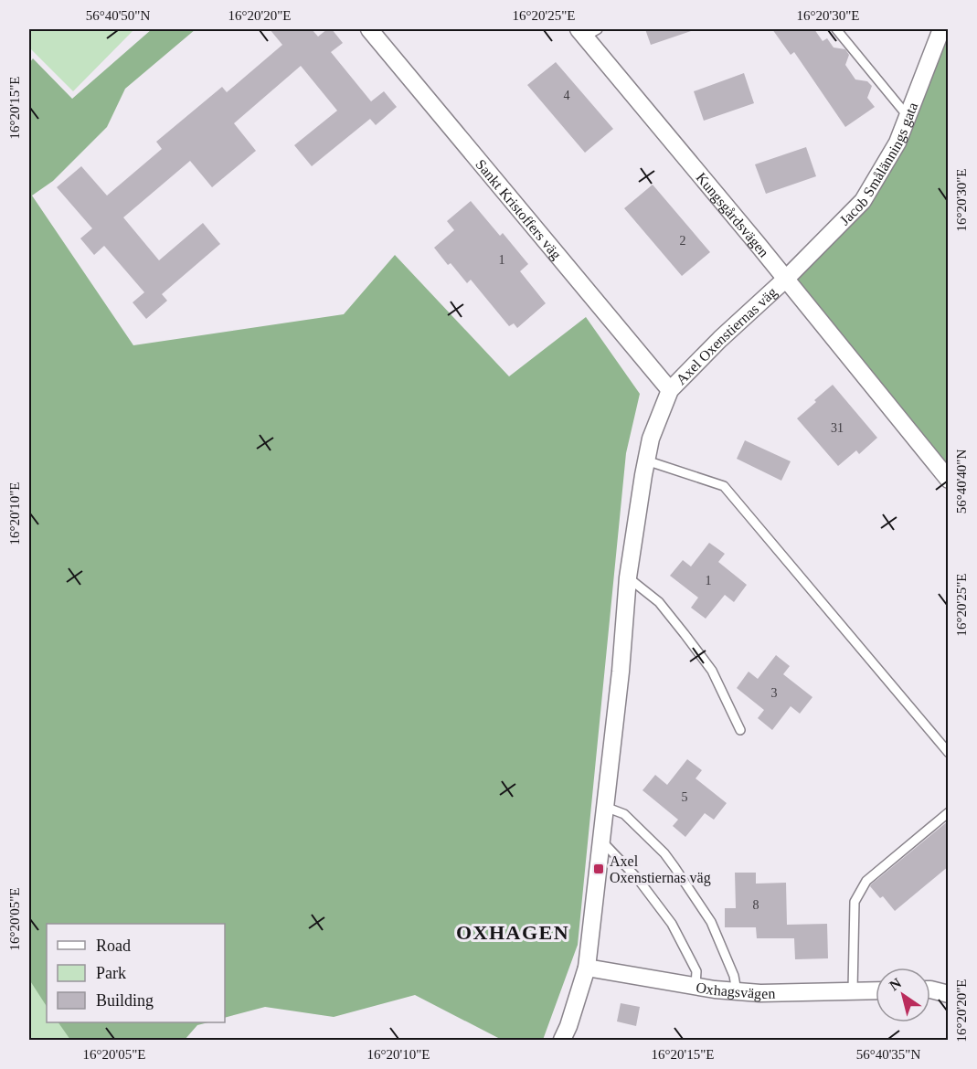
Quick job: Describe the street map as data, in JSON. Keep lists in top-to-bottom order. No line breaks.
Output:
{"streets":{"street":["Jacob Smålännings gata","Sankt Kristoffers väg","Kungsgårdsvägen","Axel Oxenstiernas väg","Oxhagsvägen"]},"crossings":[["Jacob Smålännings gata","Kungsgårdsvägen"],["Jacob Smålännings gata","Axel Oxenstiernas väg"],["Sankt Kristoffers väg","Axel Oxenstiernas väg"],["Kungsgårdsvägen","Axel Oxenstiernas väg"],["Axel Oxenstiernas väg","Oxhagsvägen"]],"districts":["OXHAGEN"],"places":{"transit":["Axel Oxenstiernas väg"]},"house_numbers":["4","2","1","31","1","3","5","8"],"legend":["Road","Park","Building"],"north":"top left","coordinates":["56°40'50\"N","16°20'20\"E","16°20'25\"E","16°20'30\"E","16°20'15\"E","56°40'40\"N","16°20'10\"E","16°20'05\"E","56°40'35\"N"]}
